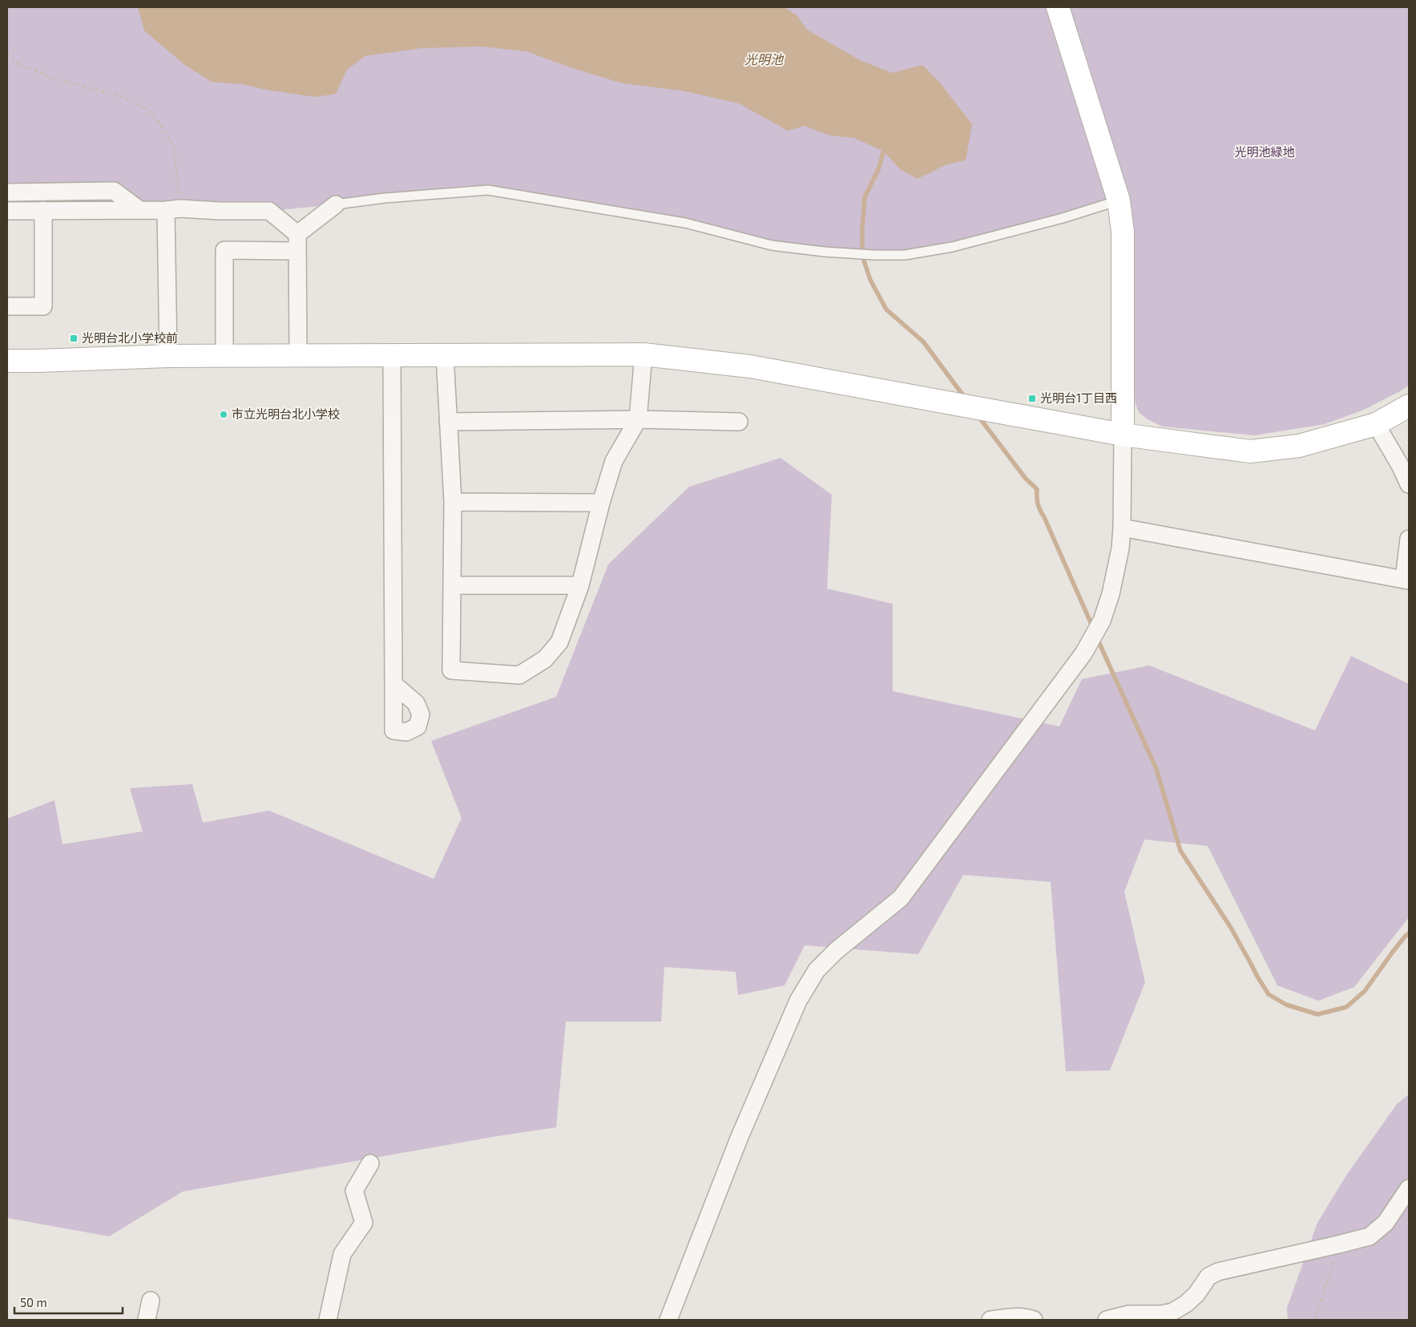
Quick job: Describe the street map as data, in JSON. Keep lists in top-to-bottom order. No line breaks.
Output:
{"water":["光明池"],"parks":["光明池緑地"],"places":{"transit":["光明台北小学校前","光明台1丁目西"],"other":["市立光明台北小学校"]},"scale_bar":"50 m"}
